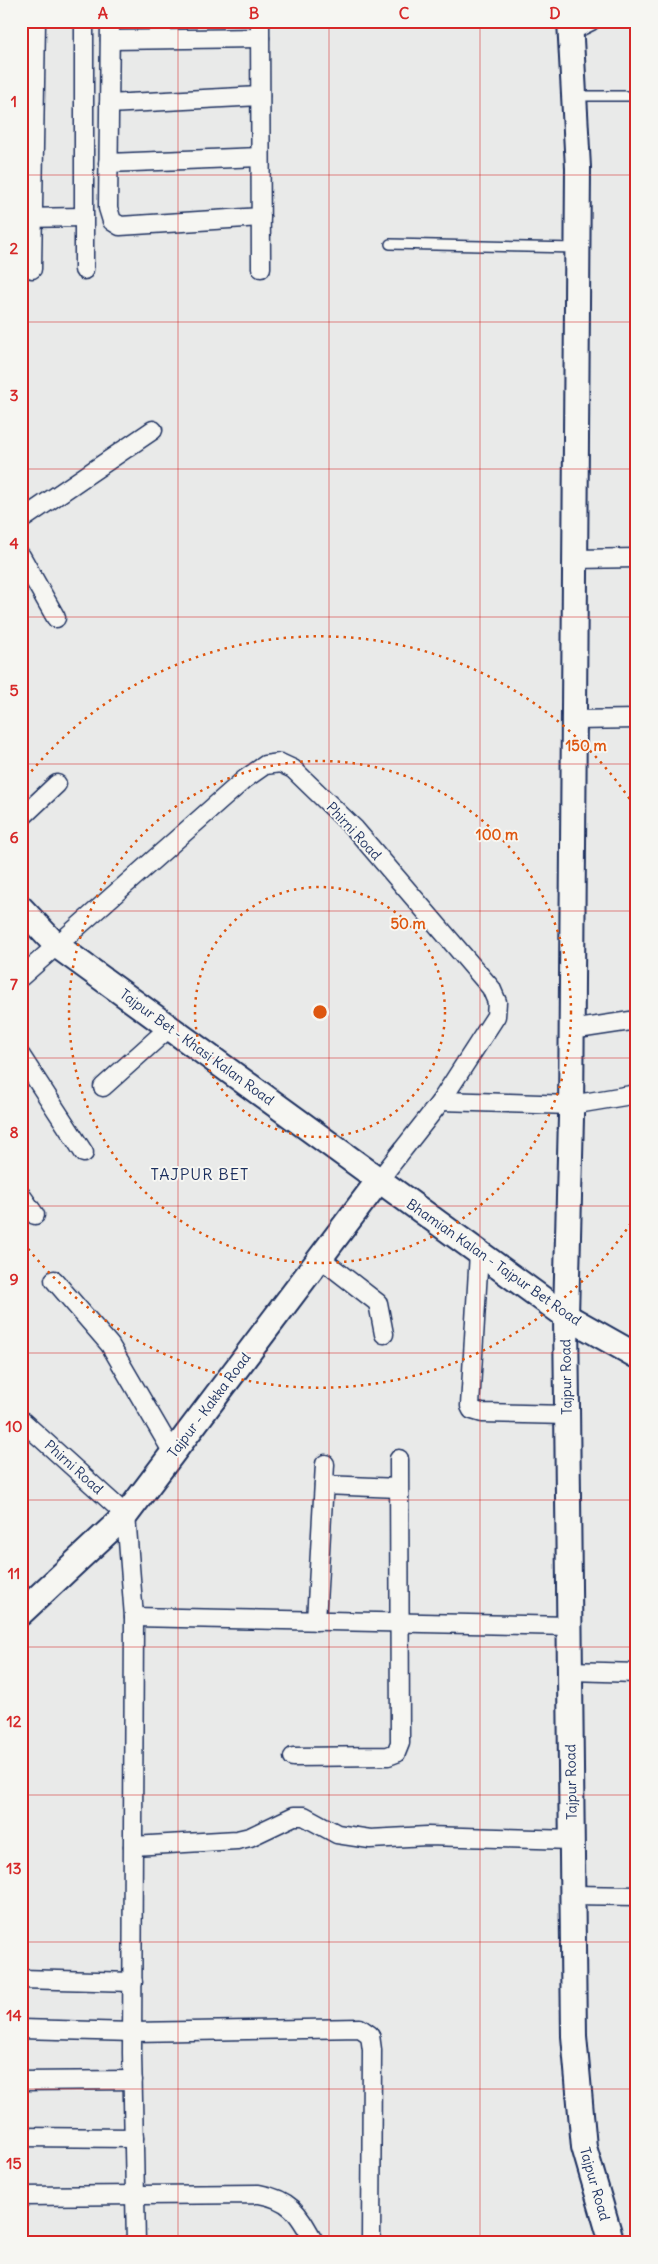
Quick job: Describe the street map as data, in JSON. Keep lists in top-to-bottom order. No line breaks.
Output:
{"streets":{"main road":["Tajpur Bet - Khasi Kalan Road","Bhamian Kalan - Tajpur Bet Road","Tajpur Road","Tajpur - Kakka Road"],"street":["Phirni Road"]},"crossings":[["Phirni Road","Tajpur Bet - Khasi Kalan Road"],["Phirni Road","Bhamian Kalan - Tajpur Bet Road"],["Phirni Road","Tajpur - Kakka Road"],["Tajpur Bet - Khasi Kalan Road","Bhamian Kalan - Tajpur Bet Road"],["Tajpur Bet - Khasi Kalan Road","Tajpur - Kakka Road"],["Bhamian Kalan - Tajpur Bet Road","Tajpur Road"],["Bhamian Kalan - Tajpur Bet Road","Tajpur - Kakka Road"]],"districts":["TAJPUR BET"],"grid":{"columns":["A","B","C","D"],"rows":["1","2","3","4","5","6","7","8","9","10","11","12","13","14","15"]},"rings":["150 m","100 m","50 m"]}
